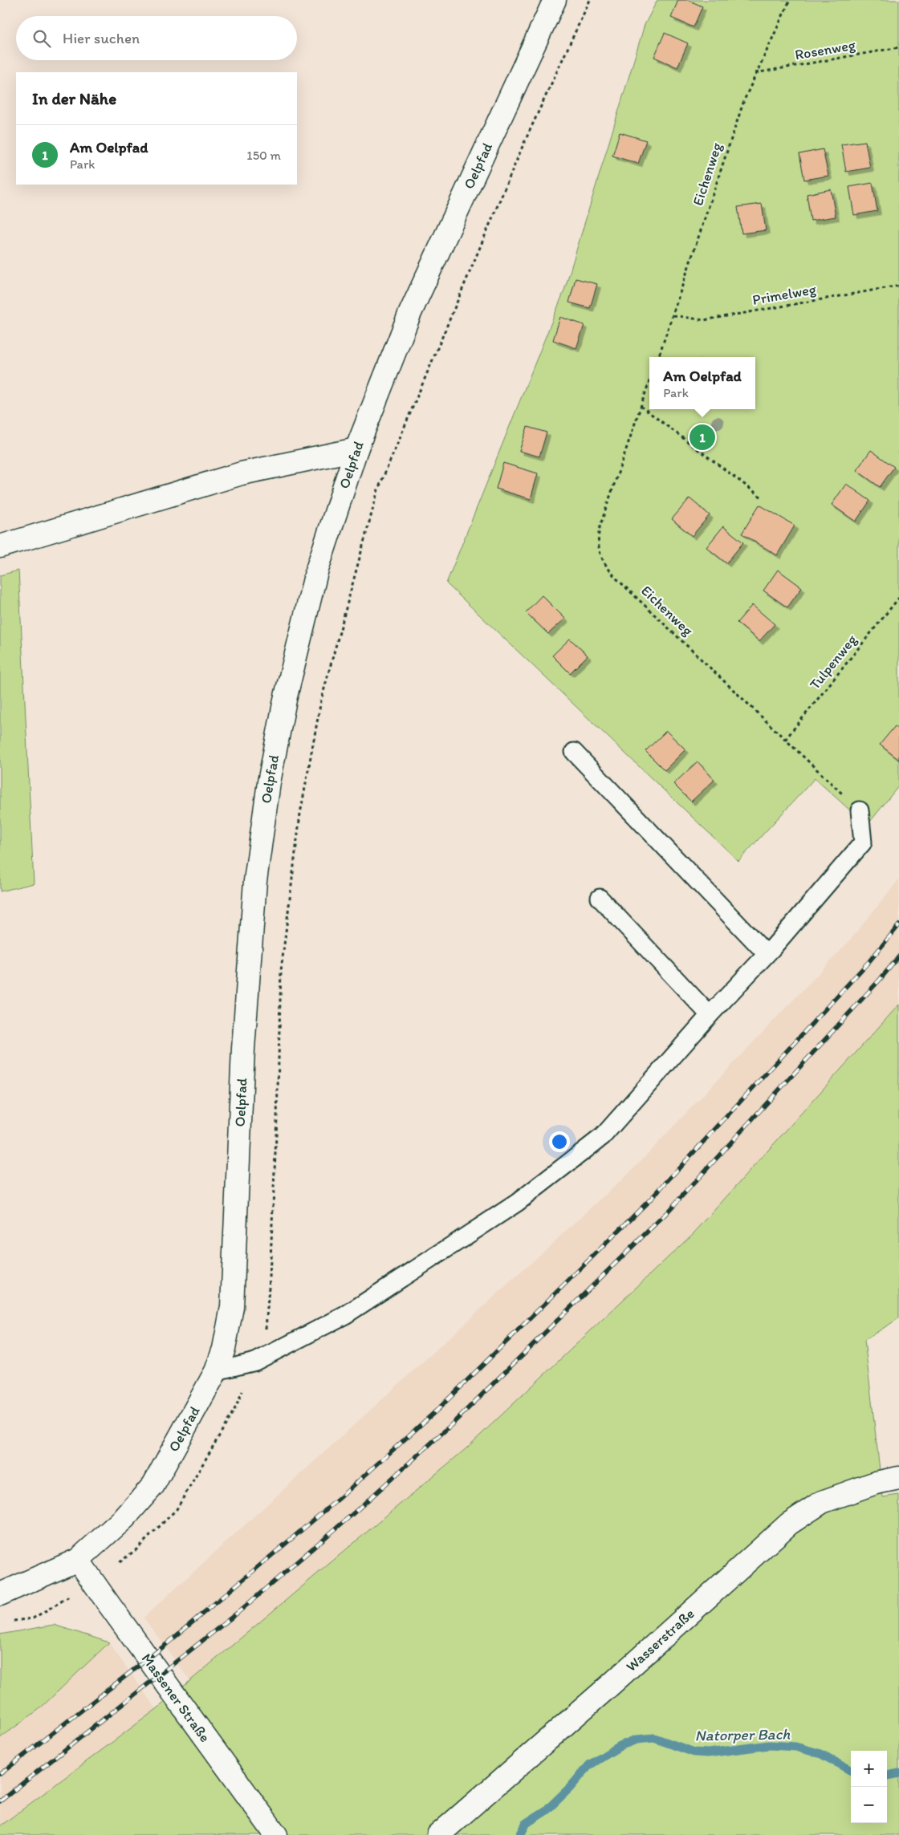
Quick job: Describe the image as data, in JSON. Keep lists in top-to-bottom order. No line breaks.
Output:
{"streets":{"street":["Oelpfad","Wasserstraße","Massener Straße"],"path":["Rosenweg","Eichenweg","Primelweg","Tulpenweg"]},"crossings":[["Rosenweg","Eichenweg"],["Oelpfad","Massener Straße"],["Eichenweg","Primelweg"],["Eichenweg","Tulpenweg"]],"water":["Natorper Bach"],"page":{"search":"Hier suchen","heading":"In der Nähe","list":[{"mark":"1","name":"Am Oelpfad","note":"Park","value":"150 m"}],"popup":["Am Oelpfad","Park"],"pins":"1","map_buttons":["+","−"]}}
